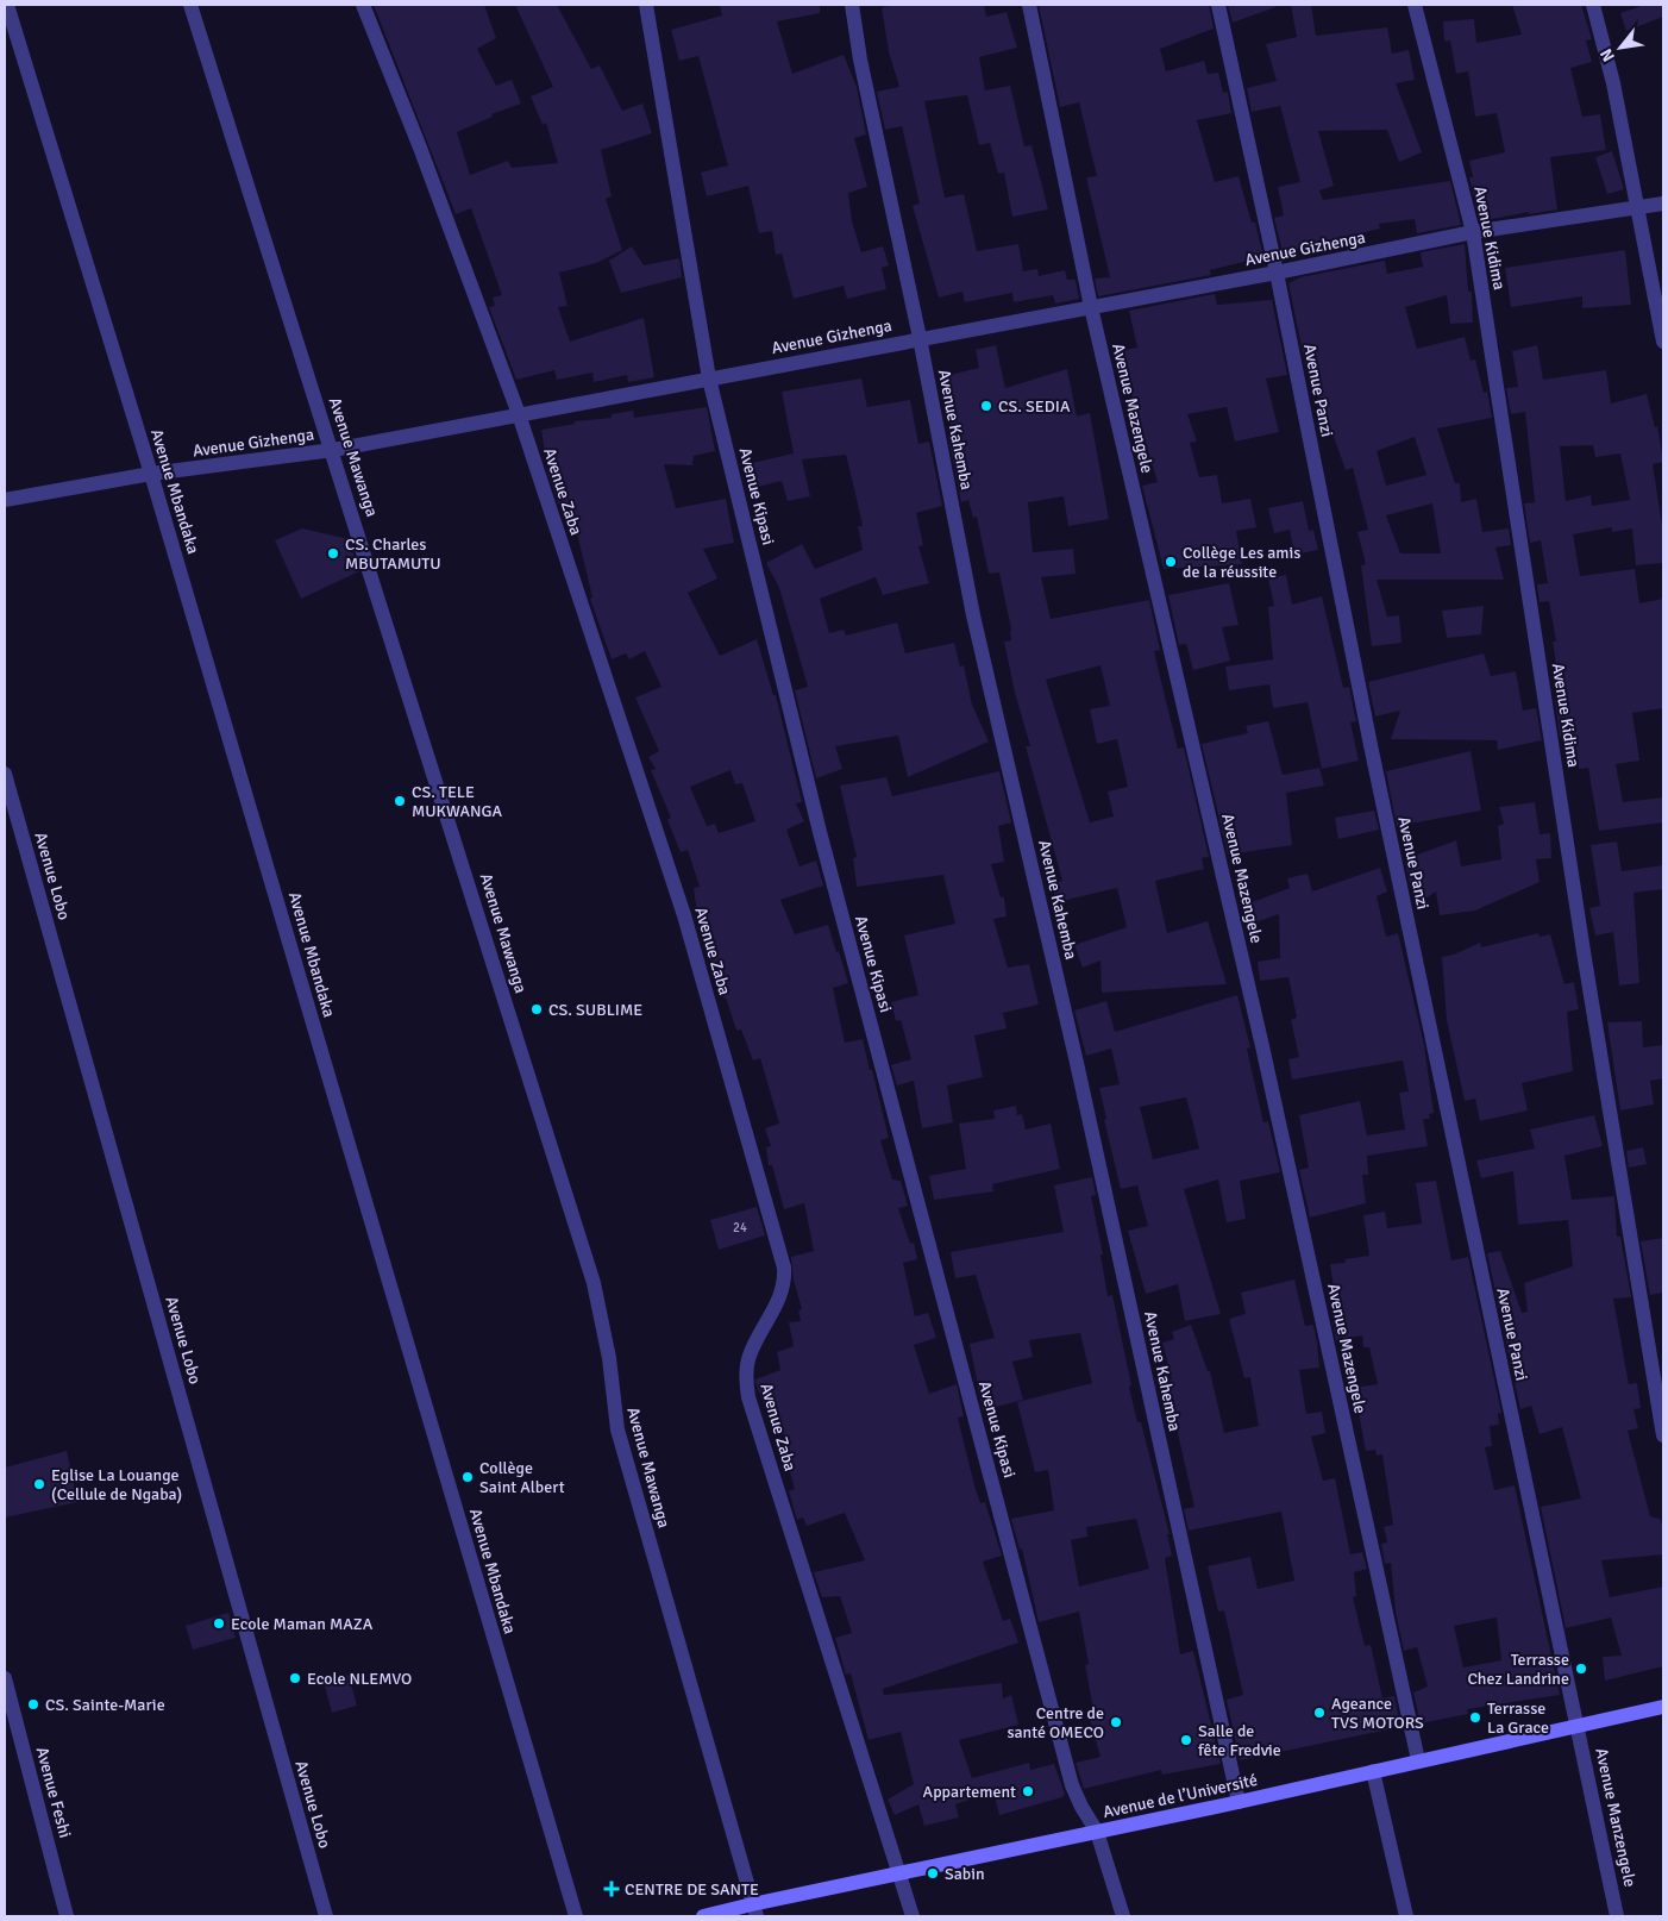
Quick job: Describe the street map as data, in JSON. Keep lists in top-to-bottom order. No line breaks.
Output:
{"streets":{"main road":["Avenue de l’Université"],"street":["Avenue Kidima","Avenue Gizhenga","Avenue Panzi","Avenue Mazengele","Avenue Kahemba","Avenue Mawanga","Avenue Mbandaka","Avenue Zaba","Avenue Kipasi","Avenue Lobo","Avenue Feshi","Avenue Manzengele"]},"crossings":[["Avenue Kidima","Avenue Gizhenga"],["Avenue Gizhenga","Avenue Panzi"],["Avenue Gizhenga","Avenue Mazengele"],["Avenue Gizhenga","Avenue Kahemba"],["Avenue Gizhenga","Avenue Mawanga"],["Avenue Gizhenga","Avenue Mbandaka"],["Avenue Gizhenga","Avenue Zaba"],["Avenue Gizhenga","Avenue Kipasi"],["Avenue Panzi","Avenue de l’Université"],["Avenue Panzi","Avenue Manzengele"],["Avenue Mazengele","Avenue de l’Université"],["Avenue Kahemba","Avenue de l’Université"],["Avenue Mawanga","Avenue de l’Université"],["Avenue Zaba","Avenue de l’Université"],["Avenue Kipasi","Avenue de l’Université"],["Avenue de l’Université","Avenue Manzengele"]],"places":{"other":["CS. SEDIA","CS. Charles MBUTAMUTU","Collège Les amis de la réussite","CS. TELE MUKWANGA","CS. SUBLIME","Collège Saint Albert","Eglise La Louange (Cellule de Ngaba)","Ecole Maman MAZA","Terrasse Chez Landrine","Ecole NLEMVO","CS. Sainte-Marie","Ageance TVS MOTORS","Terrasse La Grace","Centre de santé OMECO","Salle de fête Fredvie","Appartement","Sabin"],"health":["CENTRE DE SANTE"]},"house_numbers":["24"],"north":"bottom left"}
